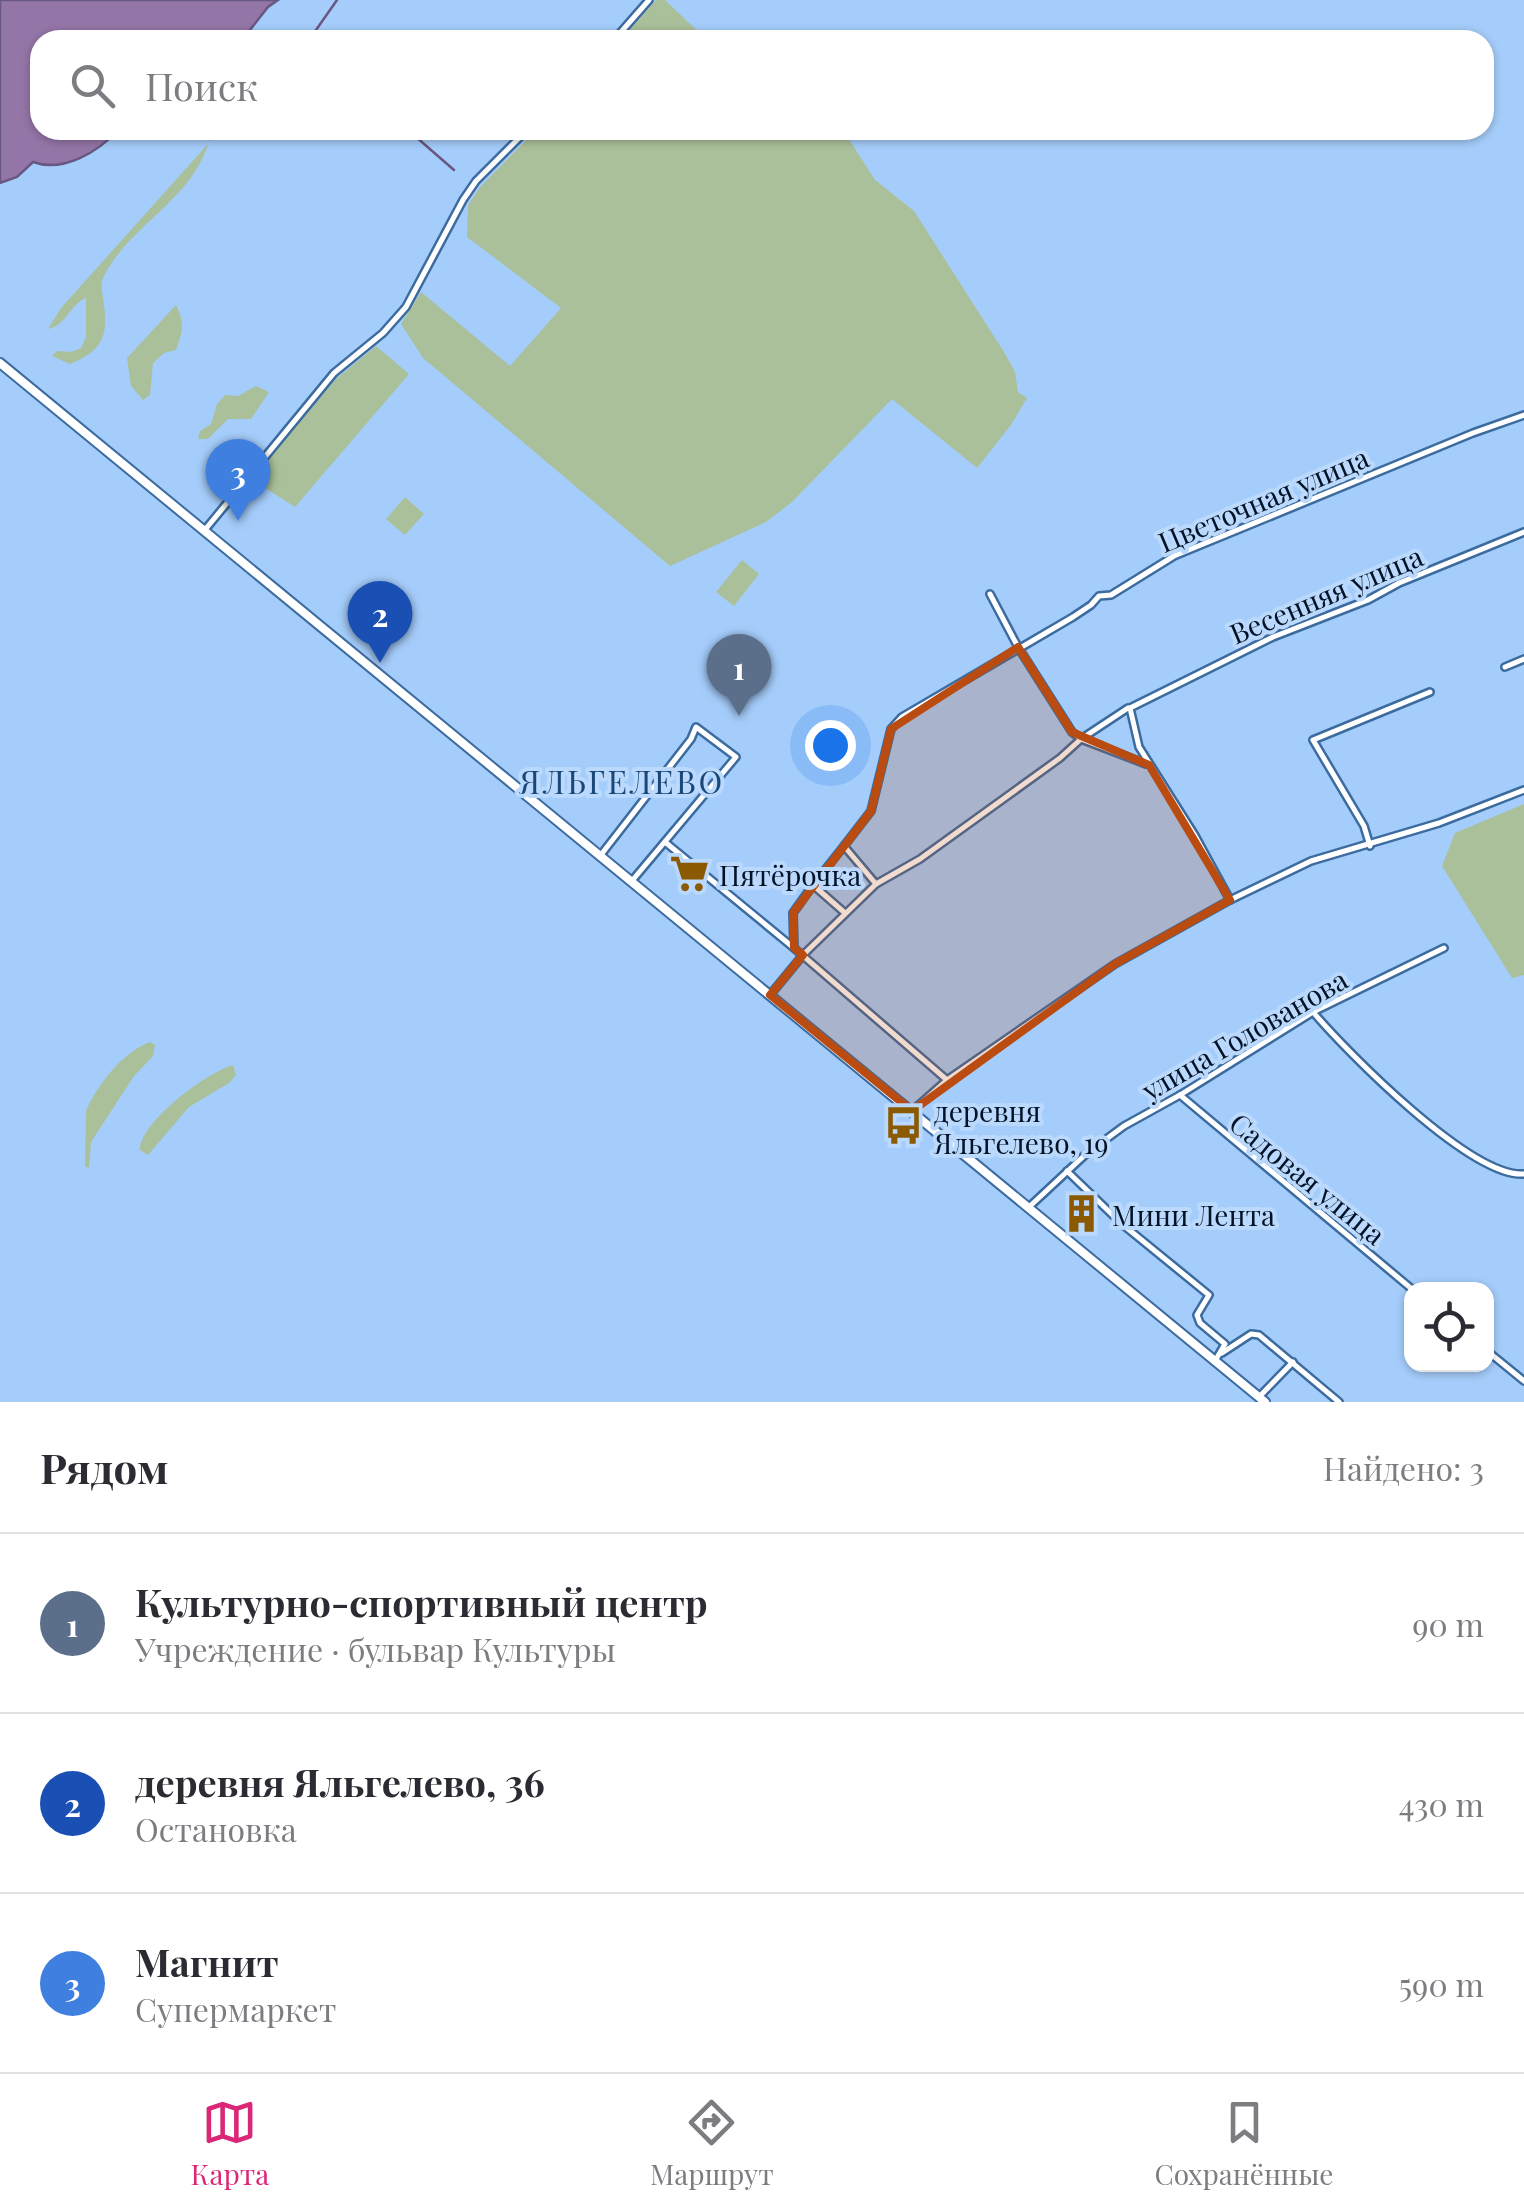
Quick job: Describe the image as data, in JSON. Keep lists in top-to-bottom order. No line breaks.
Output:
{"streets":{"street":["Цветочная улица","Весенняя улица","улица Голованова","Садовая улица"]},"crossings":[["улица Голованова","Садовая улица"]],"districts":["ЯЛЬГЕЛЕВО"],"places":{"supermarket":["Пятёрочка"],"bus stop":["деревня Яльгелево, 19"],"building":["Мини Лента"]},"page":{"search":"Поиск","pins":["3","2","1"],"heading":["Рядом","Найдено: 3"],"list":[{"mark":"1","name":"Культурно-спортивный центр","note":"Учреждение · бульвар Культуры","value":"90 m"},{"mark":"2","name":"деревня Яльгелево, 36","note":"Остановка","value":"430 m"},{"mark":"3","name":"Магнит","note":"Супермаркет","value":"590 m"}],"nav":["Карта","Маршрут","Сохранённые"]}}
